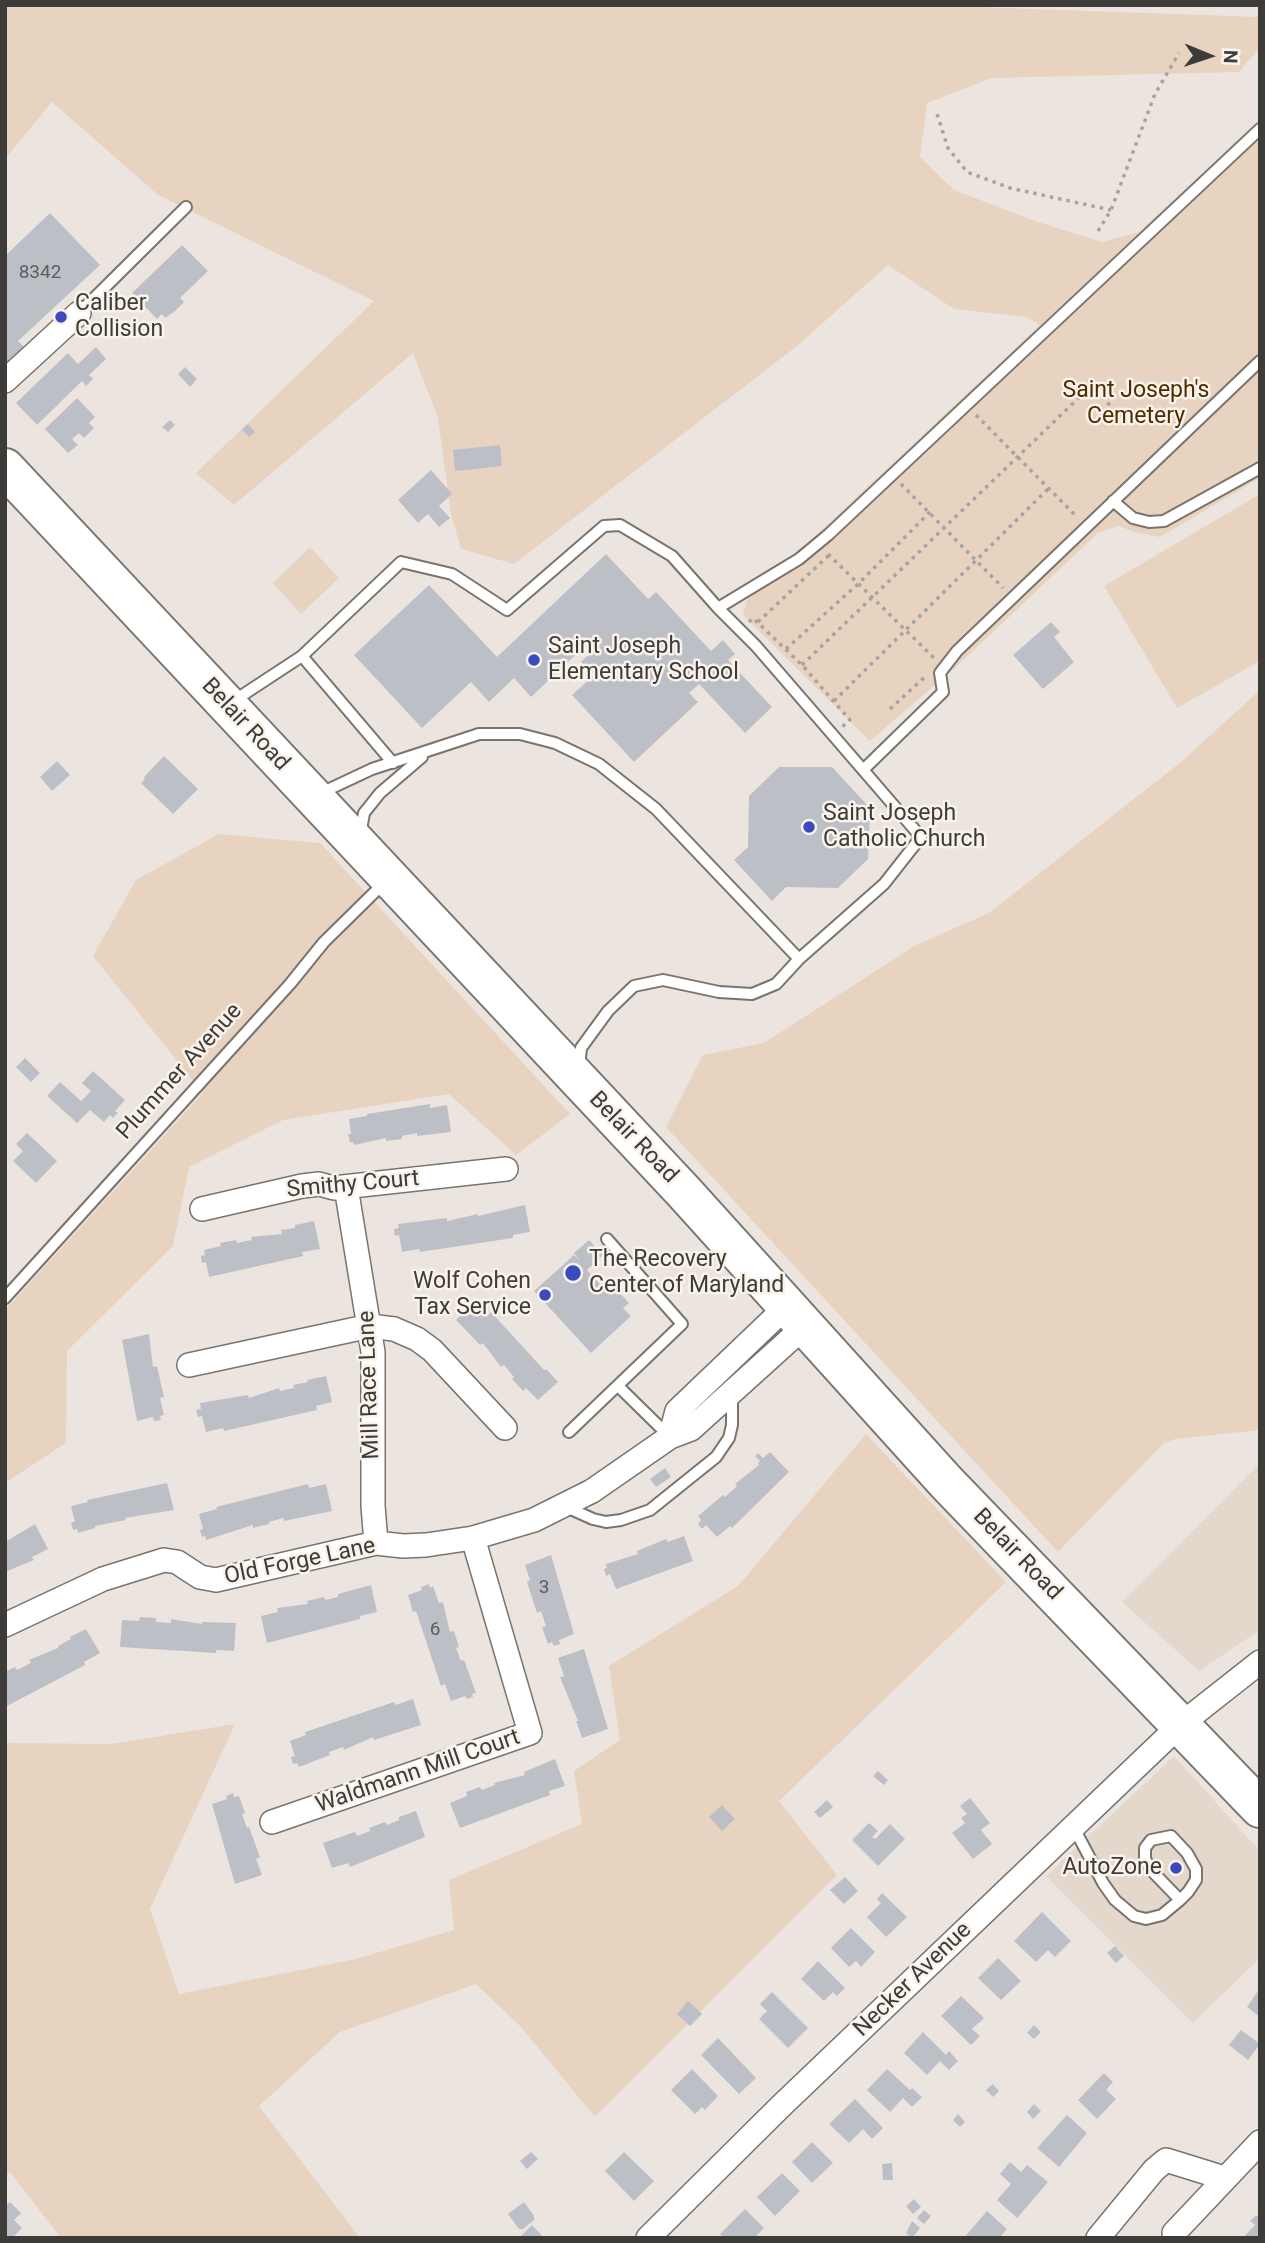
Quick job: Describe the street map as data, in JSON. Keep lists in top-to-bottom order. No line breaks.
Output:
{"streets":{"highway":["Belair Road"],"street":["Smithy Court","Mill Race Lane","Old Forge Lane","Waldmann Mill Court","Necker Avenue"],"lane":["Plummer Avenue"]},"crossings":[["Belair Road","Plummer Avenue"],["Belair Road","Old Forge Lane"],["Belair Road","Necker Avenue"],["Smithy Court","Mill Race Lane"],["Mill Race Lane","Old Forge Lane"],["Old Forge Lane","Waldmann Mill Court"]],"parks":["Saint Joseph's Cemetery"],"places":["Caliber Collision","Saint Joseph Elementary School","Saint Joseph Catholic Church","The Recovery Center of Maryland","Wolf Cohen Tax Service","AutoZone"],"house_numbers":["8342","3","6"],"north":"right"}
